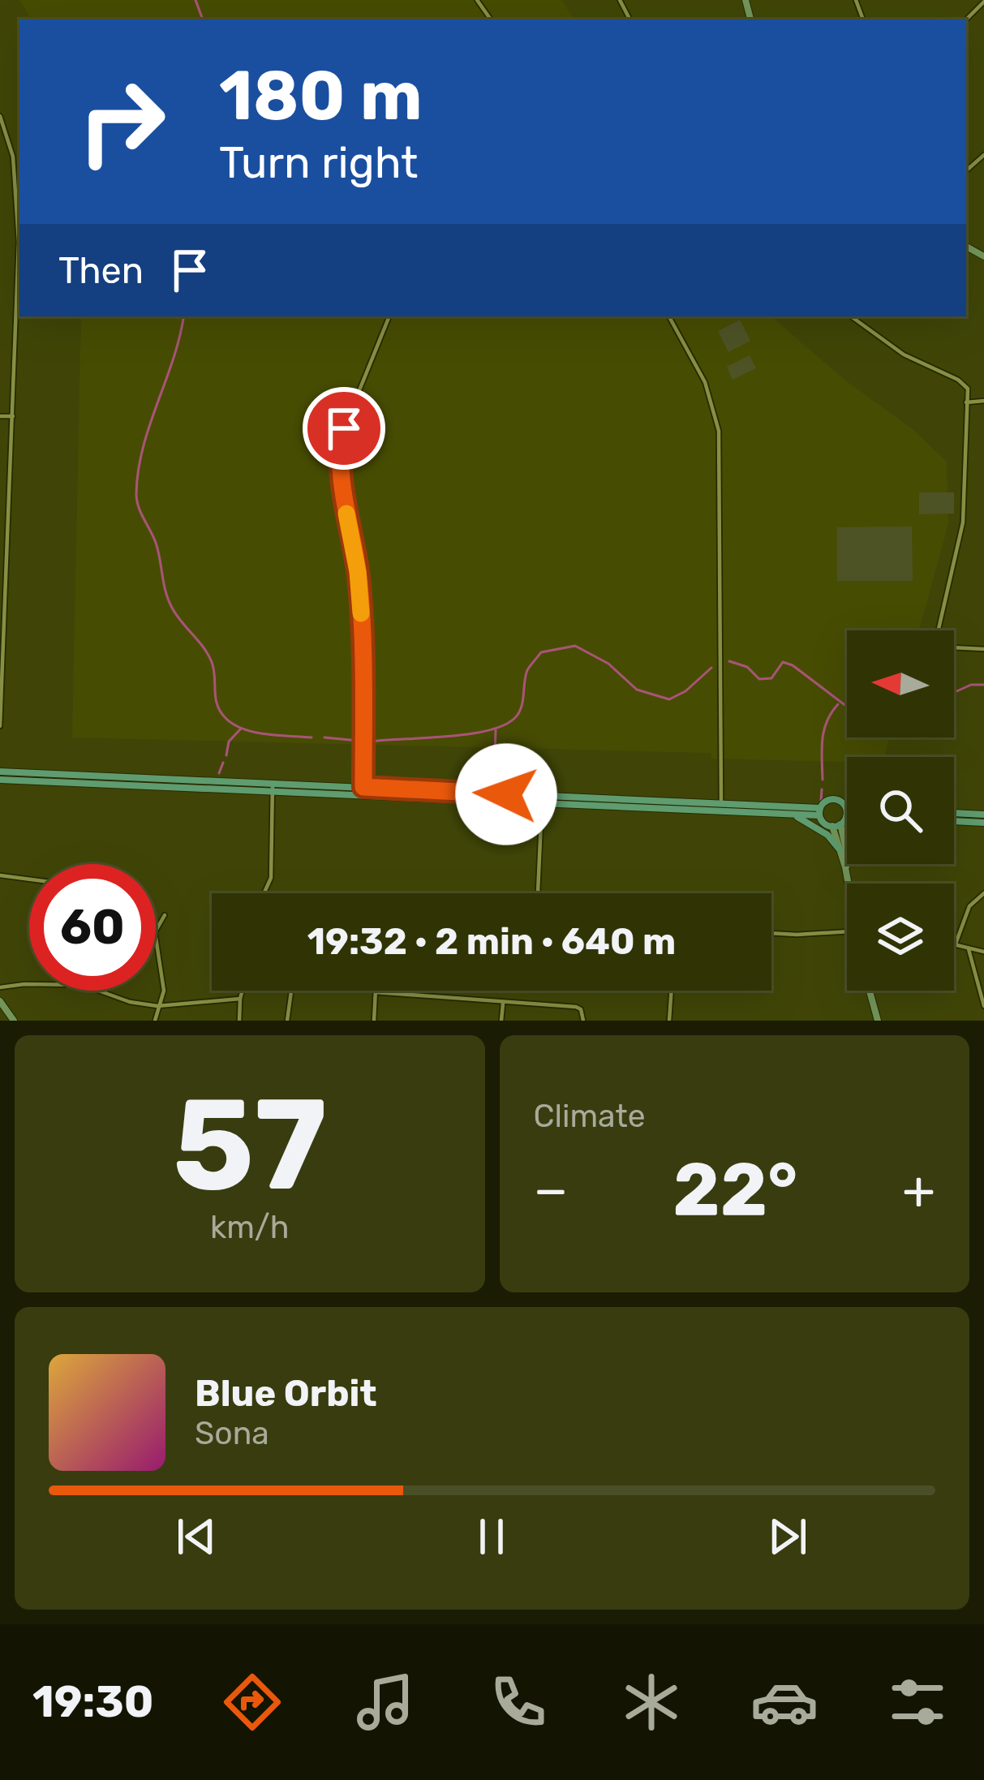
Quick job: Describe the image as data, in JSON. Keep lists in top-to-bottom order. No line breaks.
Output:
{"north":"left","page":{"turn":["180 m","Turn right"],"then":"Then","limit":"60","trip":"19:32 · 2 min · 640 m","tile":[["57","km/h"],"Climate"],"heat":["−","22°","+"],"song":["Blue Orbit","Sona"],"tabs":"19:30"}}
